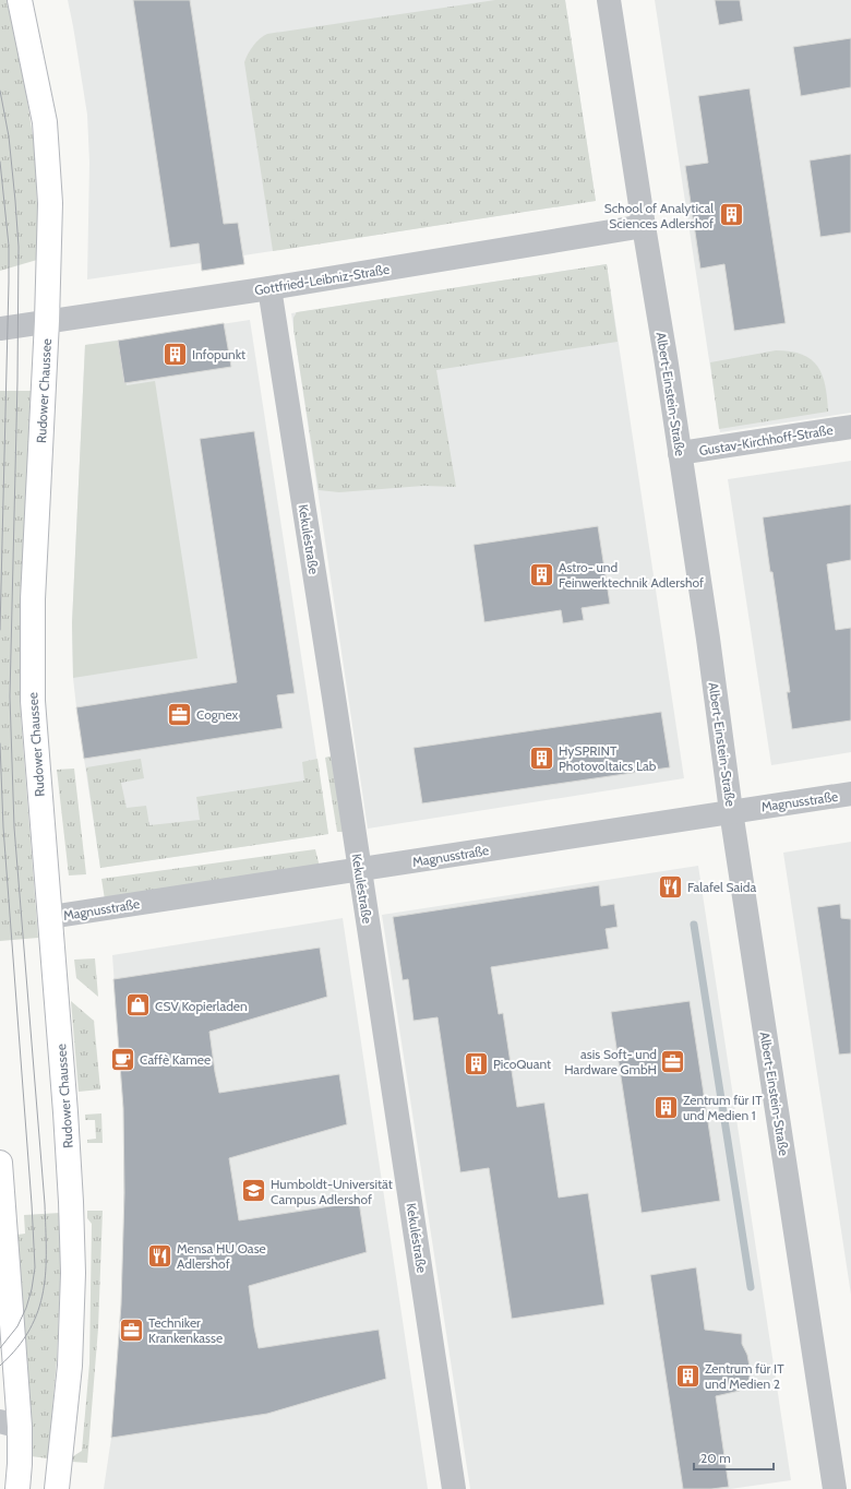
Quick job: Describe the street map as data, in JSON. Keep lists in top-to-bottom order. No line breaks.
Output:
{"streets":{"main road":["Rudower Chaussee"],"street":["Gottfried-Leibniz-Straße","Albert-Einstein-Straße","Gustav-Kirchhoff-Straße","Kekuléstraße","Magnusstraße"]},"crossings":[["Gottfried-Leibniz-Straße","Rudower Chaussee"],["Gottfried-Leibniz-Straße","Albert-Einstein-Straße"],["Gottfried-Leibniz-Straße","Kekuléstraße"],["Rudower Chaussee","Magnusstraße"],["Albert-Einstein-Straße","Gustav-Kirchhoff-Straße"],["Albert-Einstein-Straße","Magnusstraße"],["Kekuléstraße","Magnusstraße"]],"places":{"building":["School of Analytical Sciences Adlershof","Infopunkt","Astro- und Feinwerktechnik Adlershof","HySPRINT Photovoltaics Lab","PicoQuant","Zentrum für IT und Medien 1","Zentrum für IT und Medien 2"],"office":["Cognex","asis Soft- und Hardware GmbH","Techniker Krankenkasse"],"restaurant":["Falafel Saida","Mensa HU Oase Adlershof"],"shop":["CSV Kopierladen"],"cafe":["Caffè Kamee"],"school or university":["Humboldt-Universität Campus Adlershof"]},"scale_bar":"20 m"}
